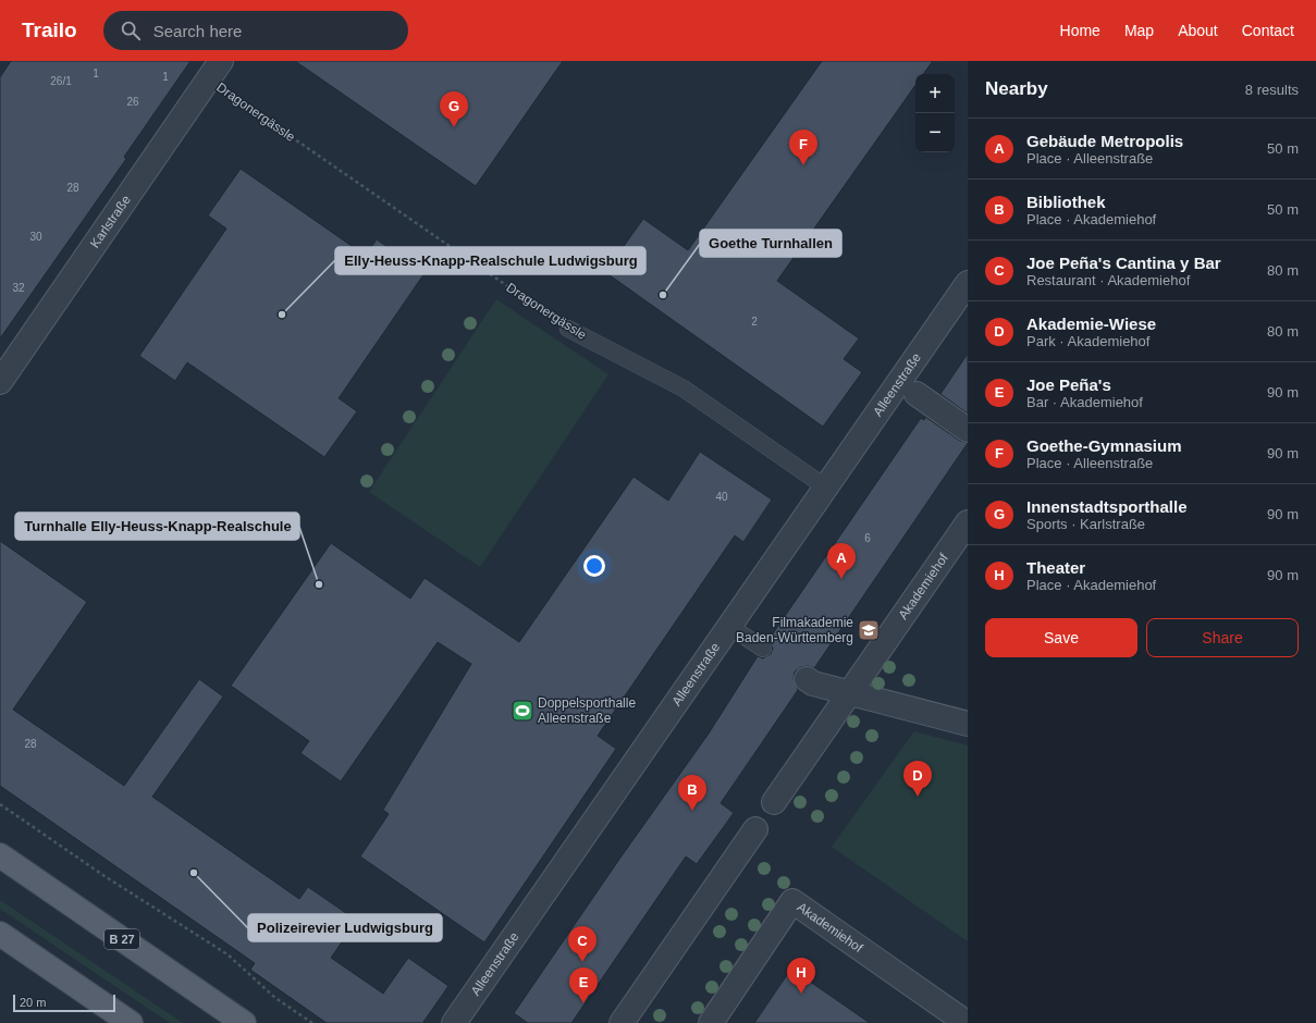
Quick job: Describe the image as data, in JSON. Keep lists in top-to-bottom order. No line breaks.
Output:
{"streets":{"main road":["B 27"],"street":["Karlstraße","Alleenstraße","Akademiehof"],"lane":["Dragonergässle"]},"crossings":[["Dragonergässle","Karlstraße"],["Dragonergässle","Alleenstraße"]],"places":{"other":["Goethe Turnhallen","Elly-Heuss-Knapp-Realschule Ludwigsburg","Turnhalle Elly-Heuss-Knapp-Realschule","Polizeirevier Ludwigsburg"],"school or university":["Filmakademie Baden-Württemberg"],"sports":["Doppelsporthalle Alleenstraße"]},"house_numbers":["1","1","26/1","26","28","30","32","2","40","6","28"],"scale_bar":"20 m","page":{"header":"Trailo","search":"Search here","nav":["Home","Map","About","Contact"],"heading":["Nearby","8 results"],"map_buttons":["+","−"],"pins":["G","F","A","D","B","C","H","E"],"list":[{"mark":"A","name":"Gebäude Metropolis","note":"Place · Alleenstraße","value":"50 m"},{"mark":"B","name":"Bibliothek","note":"Place · Akademiehof","value":"50 m"},{"mark":"C","name":"Joe Peña's Cantina y Bar","note":"Restaurant · Akademiehof","value":"80 m"},{"mark":"D","name":"Akademie-Wiese","note":"Park · Akademiehof","value":"80 m"},{"mark":"E","name":"Joe Peña's","note":"Bar · Akademiehof","value":"90 m"},{"mark":"F","name":"Goethe-Gymnasium","note":"Place · Alleenstraße","value":"90 m"},{"mark":"G","name":"Innenstadtsporthalle","note":"Sports · Karlstraße","value":"90 m"},{"mark":"H","name":"Theater","note":"Place · Akademiehof","value":"90 m"}],"buttons":["Save","Share"],"scale":"20 m"}}
